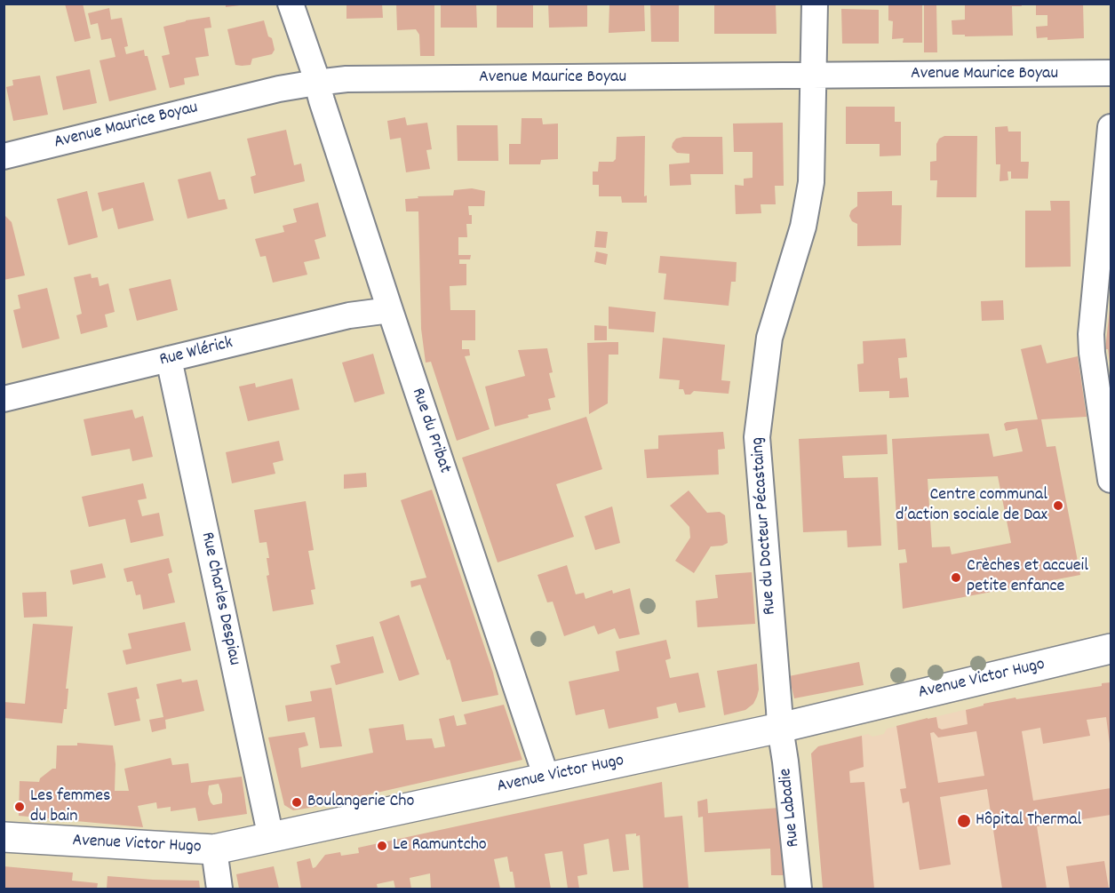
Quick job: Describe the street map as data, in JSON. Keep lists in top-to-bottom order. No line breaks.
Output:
{"streets":{"main road":["Avenue Victor Hugo"],"street":["Avenue Maurice Boyau","Rue Wlérick","Rue du Pribat","Rue du Docteur Pécastaing","Rue Charles Despiau","Rue Labadie"]},"crossings":[["Avenue Maurice Boyau","Rue du Pribat"],["Avenue Maurice Boyau","Rue du Docteur Pécastaing"],["Rue Wlérick","Rue du Pribat"],["Rue Wlérick","Rue Charles Despiau"],["Rue du Pribat","Avenue Victor Hugo"],["Rue du Docteur Pécastaing","Avenue Victor Hugo"],["Rue du Docteur Pécastaing","Rue Labadie"],["Rue Charles Despiau","Avenue Victor Hugo"],["Avenue Victor Hugo","Rue Labadie"]],"places":["Centre communal d’action sociale de Dax","Crèches et accueil petite enfance","Boulangerie Cho","Les femmes du bain","Hôpital Thermal","Le Ramuntcho"]}
